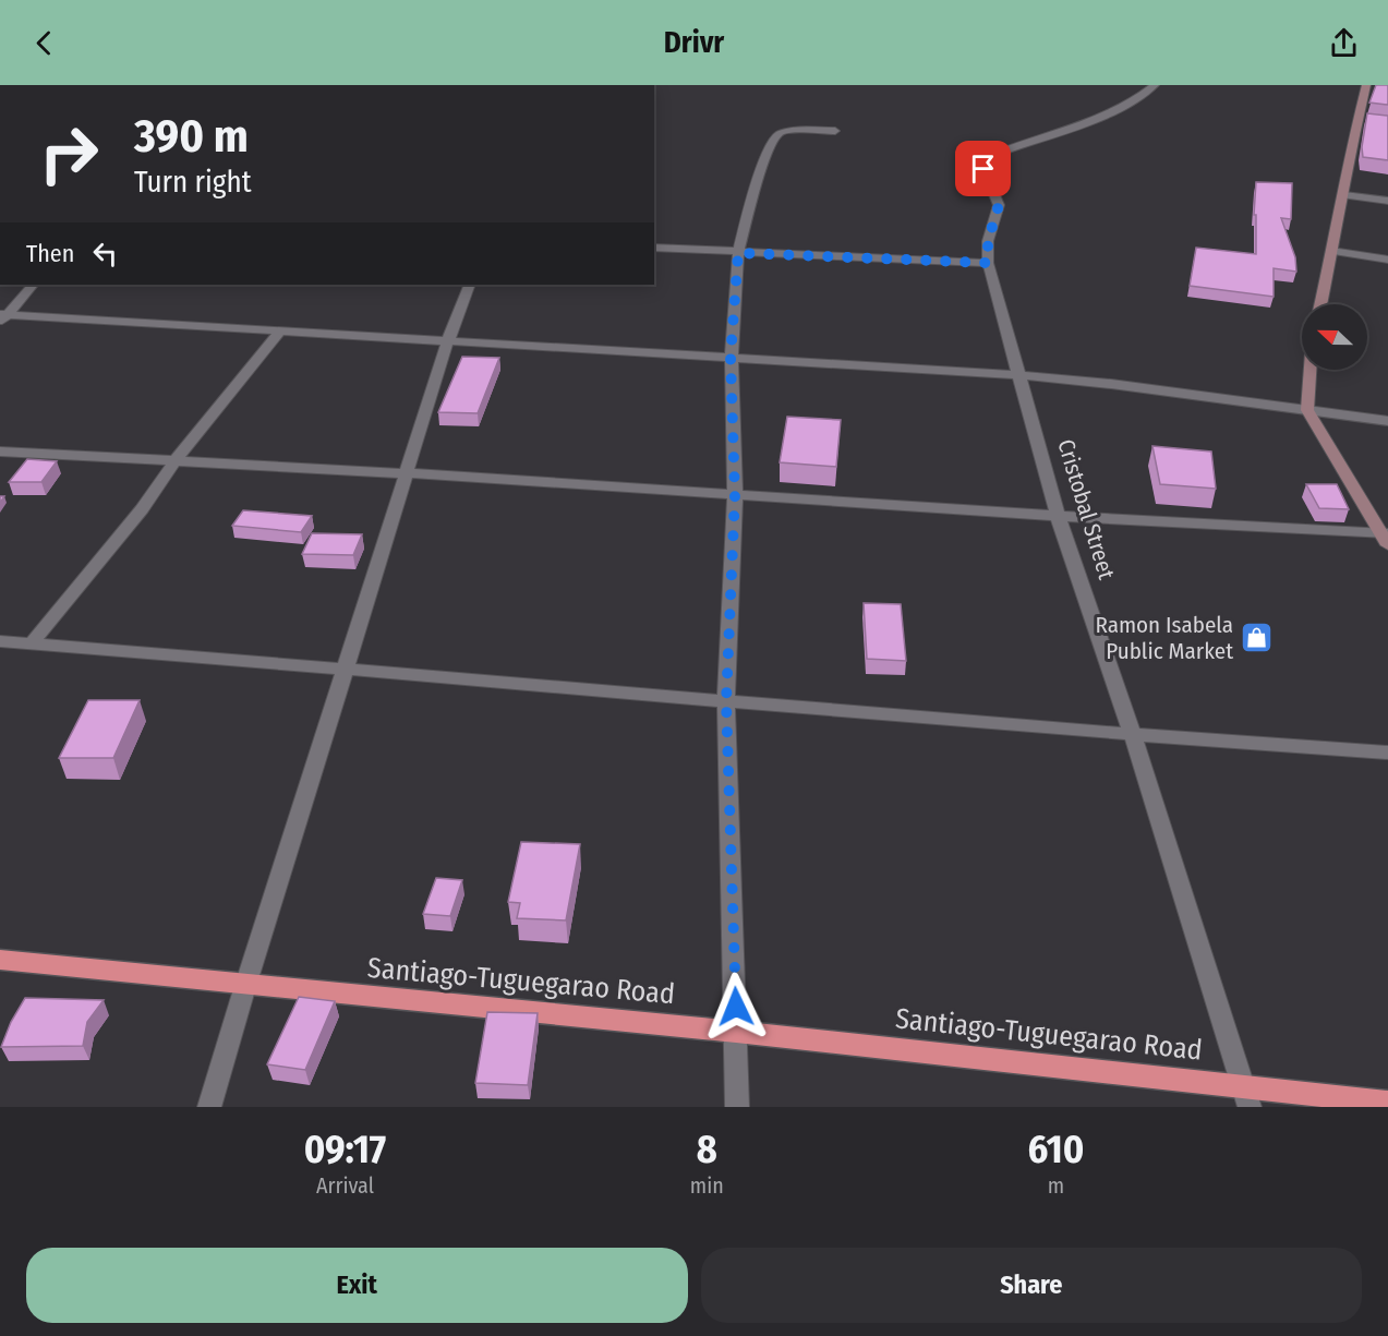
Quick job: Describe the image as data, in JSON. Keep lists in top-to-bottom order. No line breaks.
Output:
{"streets":{"highway":["Santiago-Tuguegarao Road"],"street":["Cristobal Street"]},"crossings":[["Cristobal Street","Santiago-Tuguegarao Road"]],"places":{"shop":["Ramon Isabela Public Market"]},"north":"left","page":{"header":"Drivr","turn":["390 m","Turn right"],"then":"Then","eta":["09:17","Arrival","8","min","610","m"],"buttons":["Exit","Share"]}}
